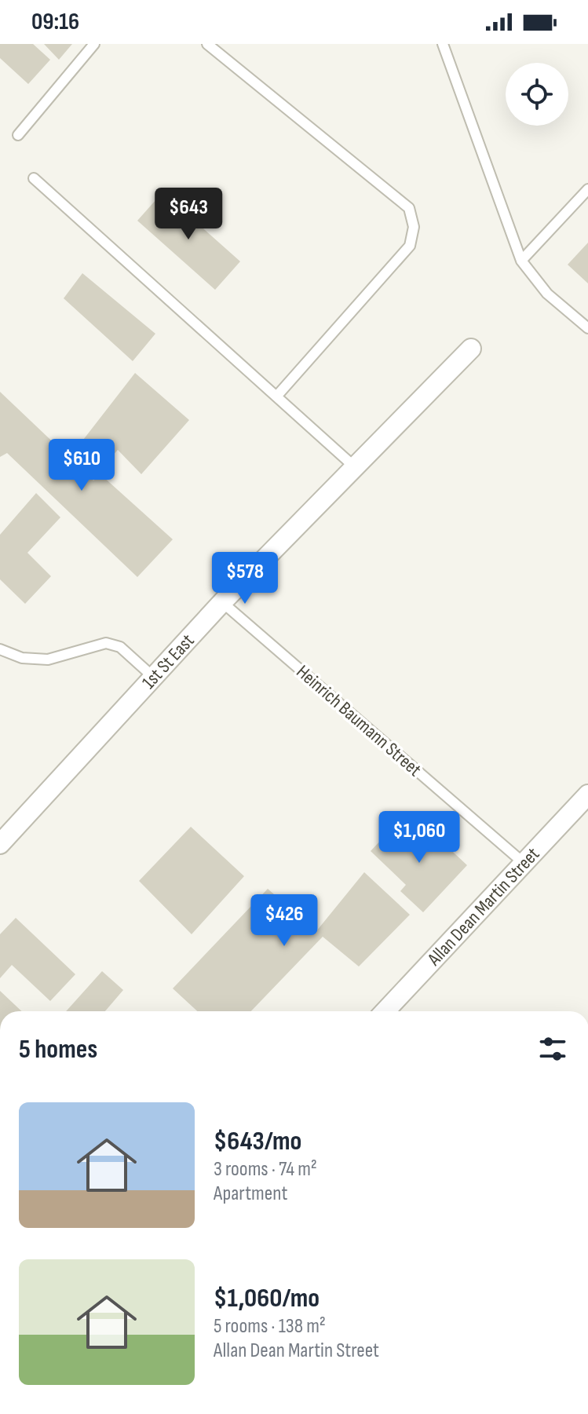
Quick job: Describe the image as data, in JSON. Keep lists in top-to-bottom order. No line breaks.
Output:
{"streets":{"street":["1st St East","Allan Dean Martin Street"],"lane":["Heinrich Baumann Street"]},"crossings":[["1st St East","Heinrich Baumann Street"],["Heinrich Baumann Street","Allan Dean Martin Street"]],"page":{"status":"09:16","price":["$643","$610","$578","$1,060","$426"],"heading":"5 homes","list":[{"name":"$643/mo","note":"3 rooms · 74 m² · Apartment"},{"name":"$1,060/mo","note":"5 rooms · 138 m² · Allan Dean Martin Street"}]}}
